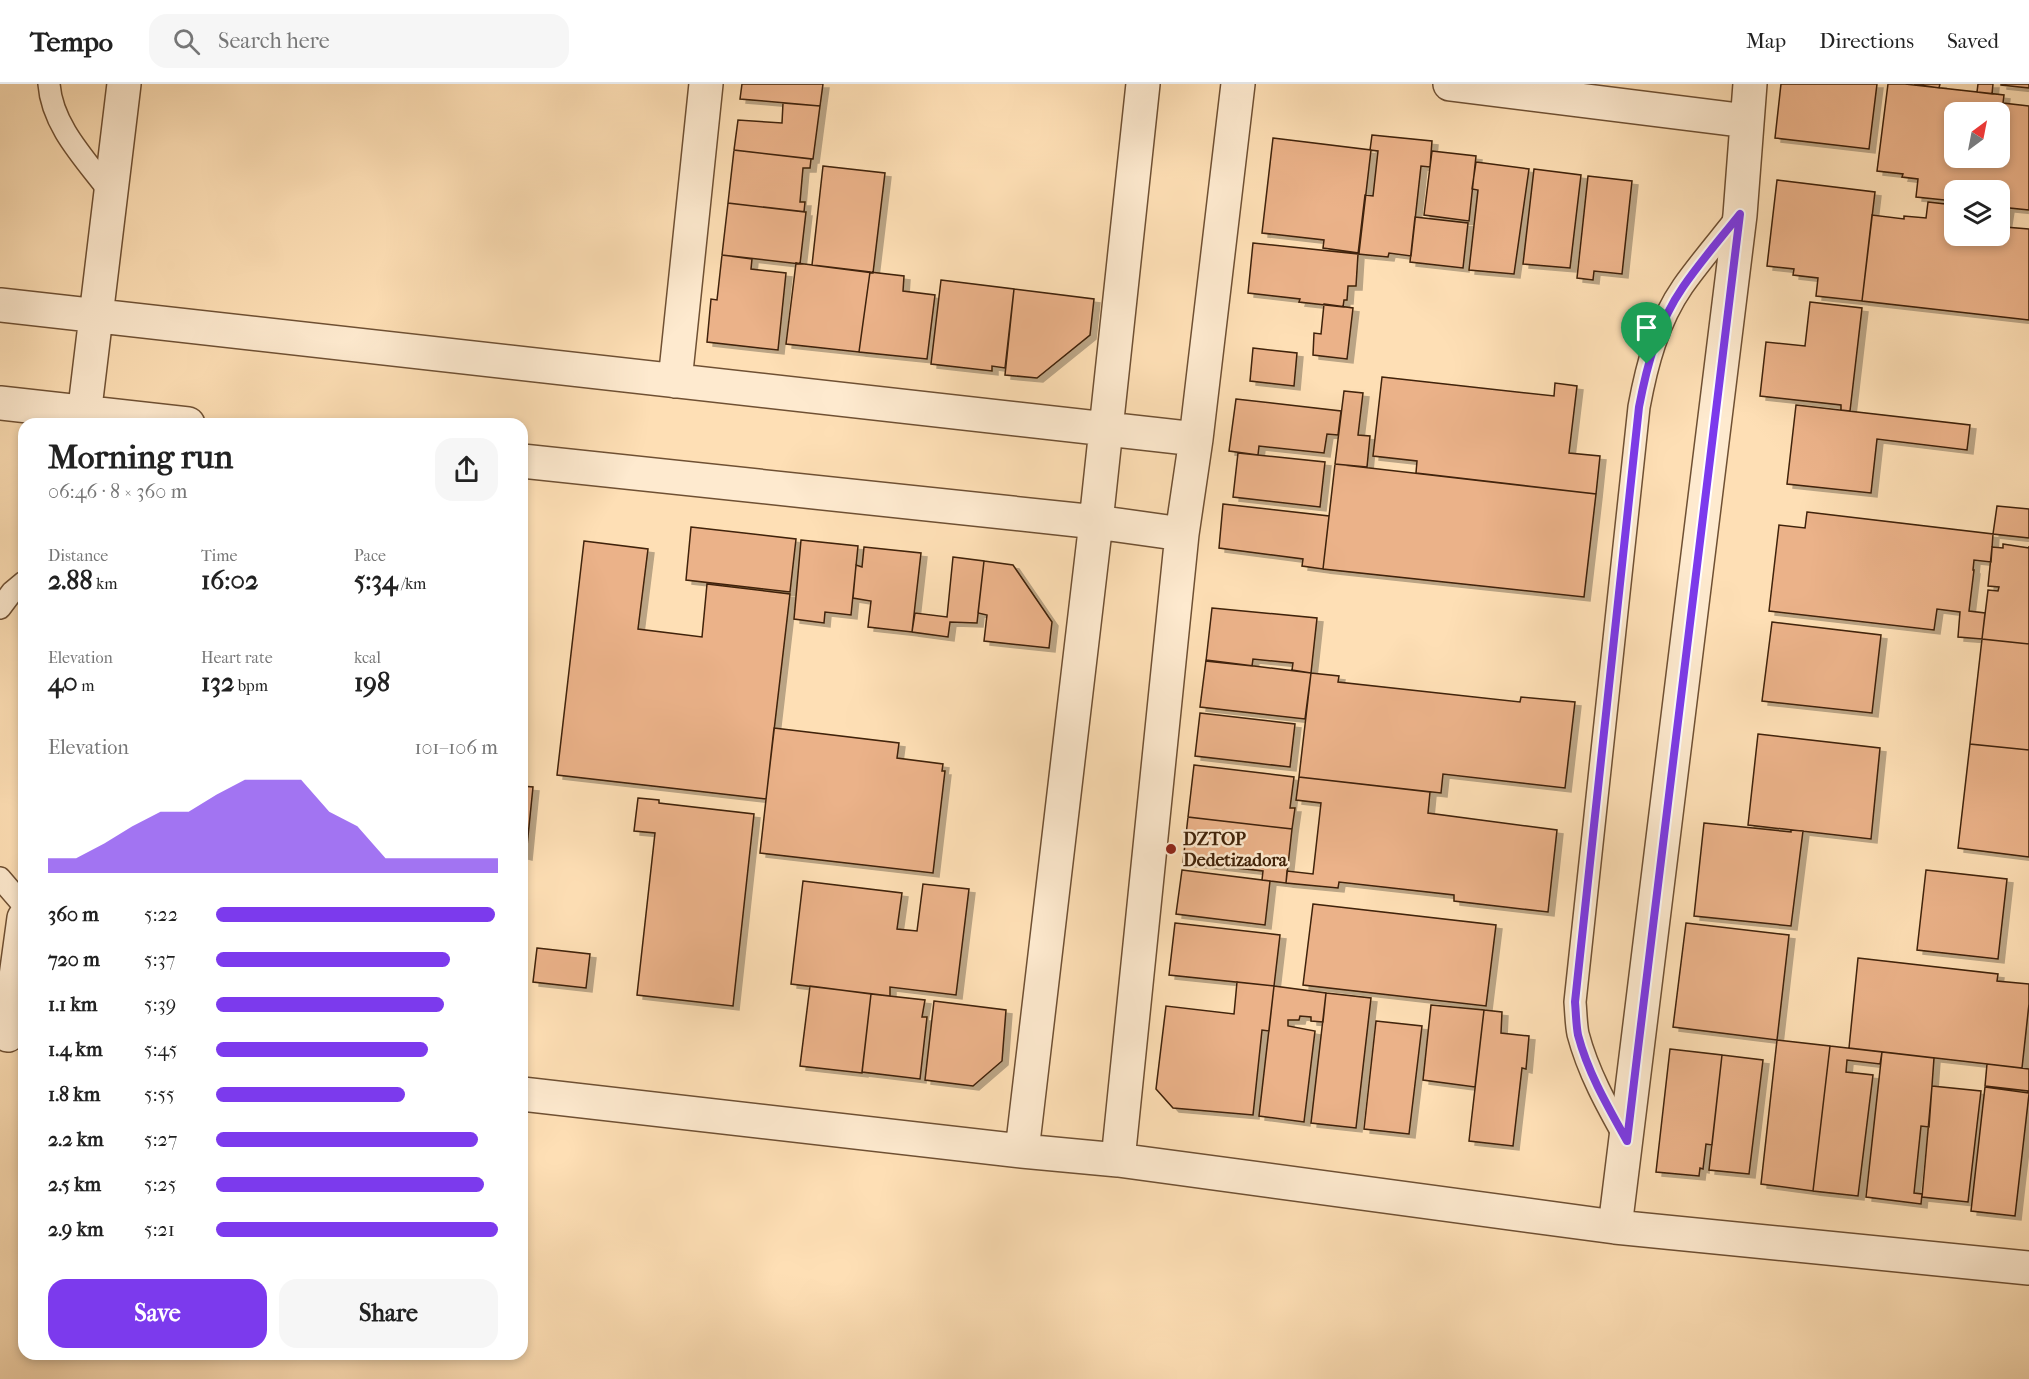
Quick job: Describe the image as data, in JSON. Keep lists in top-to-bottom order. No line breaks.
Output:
{"places":["DZTOP Dedetizadora"],"north":"top right","page":{"header":"Tempo","search":"Search here","nav":["Map","Directions","Saved"],"heading":["Morning run","06:46 · 8 × 360 m"],"stats":[["Distance","2.88 km"],["Time","16:02"],["Pace","5:34 /km"],["Elevation","40 m"],["Heart rate","132 bpm"],["kcal","198"]],"chart":["Elevation","101–106 m"],"list":[{"name":"360 m","note":"5:22"},{"name":"720 m","note":"5:37"},{"name":"1.1 km","note":"5:39"},{"name":"1.4 km","note":"5:45"},{"name":"1.8 km","note":"5:55"},{"name":"2.2 km","note":"5:27"},{"name":"2.5 km","note":"5:25"},{"name":"2.9 km","note":"5:21"}],"buttons":["Save","Share"]}}
